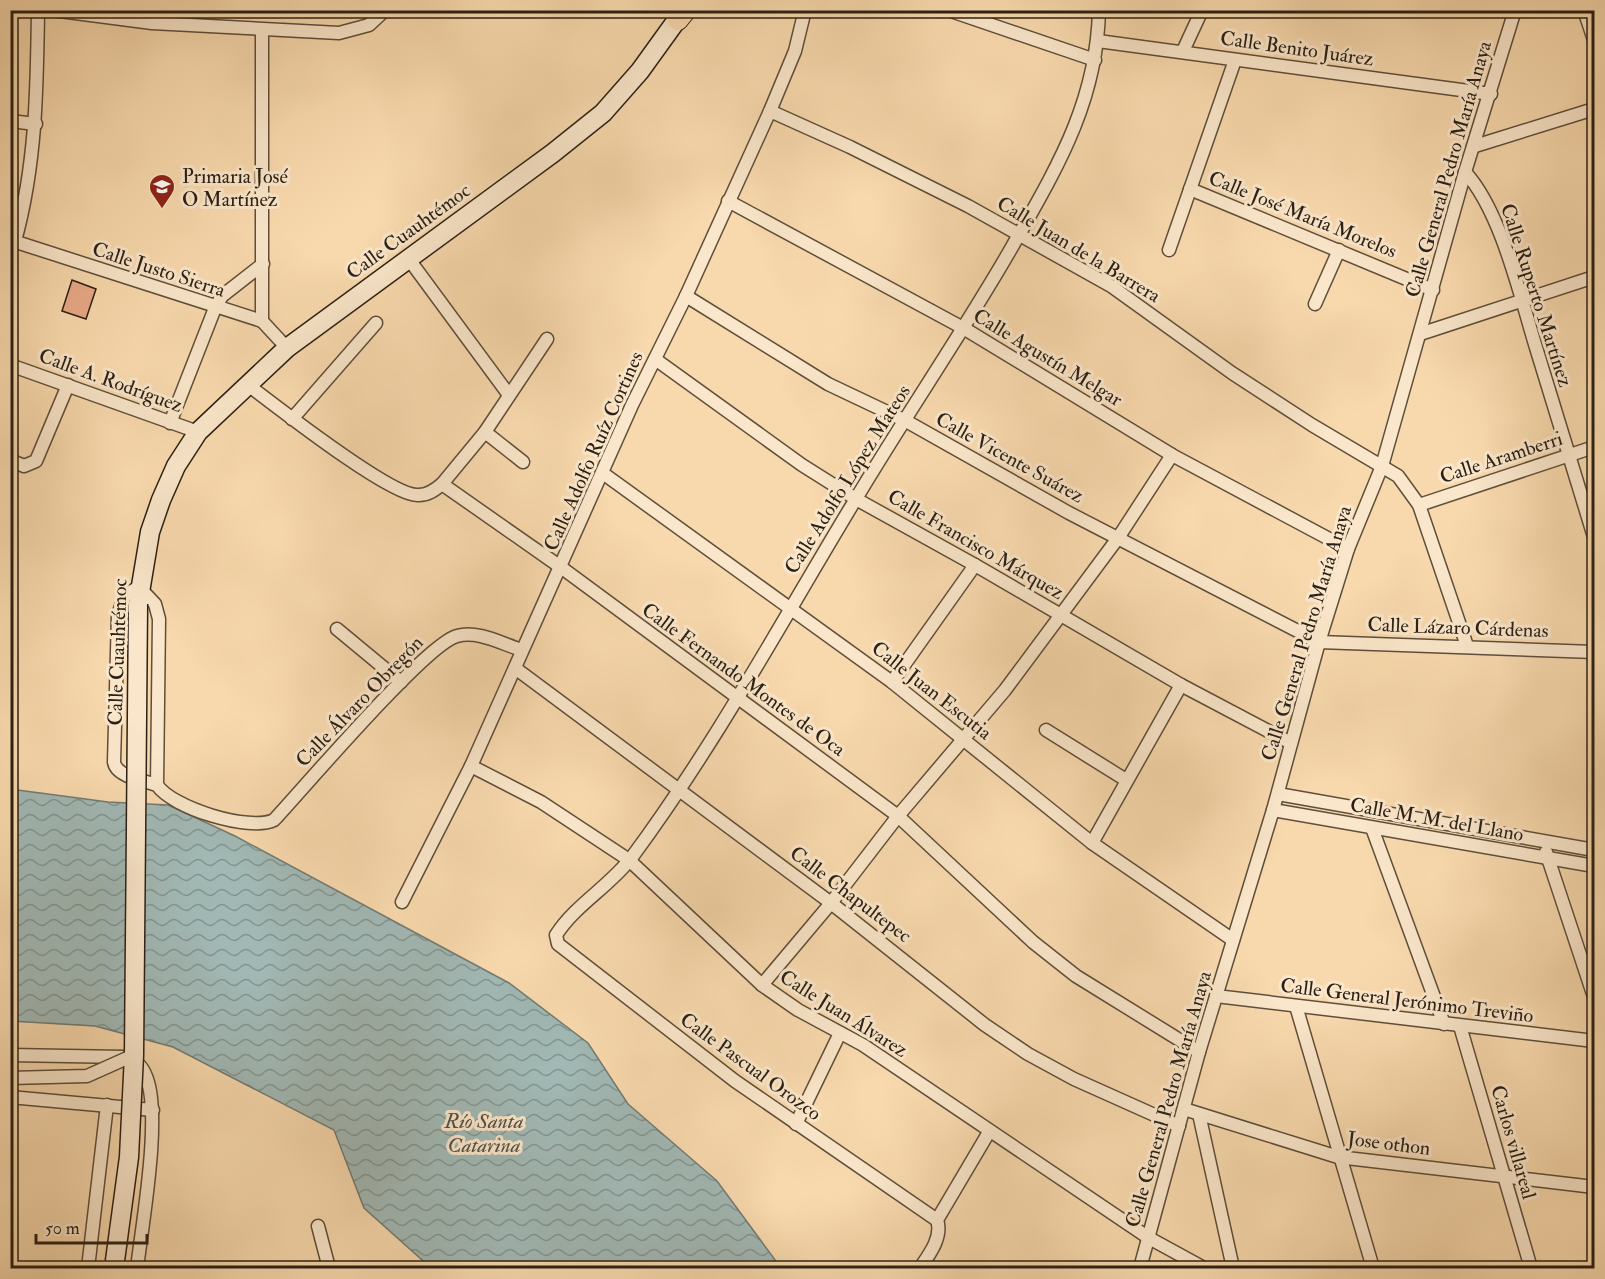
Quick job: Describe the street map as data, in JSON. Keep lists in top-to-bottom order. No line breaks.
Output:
{"streets":{"street":["Calle Benito Juárez","Calle General Pedro María Anaya","Calle José María Morelos","Calle Cuauhtémoc","Calle Juan de la Barrera","Calle Justo Sierra","Calle Ruperto Martínez","Calle Agustín Melgar","Calle A. Rodríguez","Calle Adolfo Ruíz Cortines","Calle Vicente Suárez","Calle Aramberri","Calle Adolfo López Mateos","Calle Francisco Márquez","Calle Lázaro Cárdenas","Calle Fernando Montes de Oca","Calle Juan Escutia","Calle Álvaro Obregón","Calle M. M. del Llano","Calle Chapultepec","Calle General Jerónimo Treviño","Calle Juan Álvarez","Calle Pascual Orozco","Carlos villareal","Jose othon"]},"crossings":[["Calle Benito Juárez","Calle General Pedro María Anaya"],["Calle Benito Juárez","Calle Adolfo López Mateos"],["Calle General Pedro María Anaya","Calle José María Morelos"],["Calle General Pedro María Anaya","Calle Juan de la Barrera"],["Calle General Pedro María Anaya","Calle Ruperto Martínez"],["Calle General Pedro María Anaya","Calle Agustín Melgar"],["Calle General Pedro María Anaya","Calle Vicente Suárez"],["Calle General Pedro María Anaya","Calle Francisco Márquez"],["Calle General Pedro María Anaya","Calle Lázaro Cárdenas"],["Calle General Pedro María Anaya","Calle Fernando Montes de Oca"],["Calle General Pedro María Anaya","Calle Juan Escutia"],["Calle General Pedro María Anaya","Calle M. M. del Llano"],["Calle General Pedro María Anaya","Calle Chapultepec"],["Calle General Pedro María Anaya","Calle General Jerónimo Treviño"],["Calle General Pedro María Anaya","Calle Juan Álvarez"],["Calle General Pedro María Anaya","Jose othon"],["Calle Cuauhtémoc","Calle A. Rodríguez"],["Calle Juan de la Barrera","Calle Adolfo Ruíz Cortines"],["Calle Juan de la Barrera","Calle Aramberri"],["Calle Juan de la Barrera","Calle Adolfo López Mateos"],["Calle Juan de la Barrera","Calle Lázaro Cárdenas"],["Calle Ruperto Martínez","Calle Aramberri"],["Calle Agustín Melgar","Calle Adolfo Ruíz Cortines"],["Calle Agustín Melgar","Calle Adolfo López Mateos"],["Calle Adolfo Ruíz Cortines","Calle Vicente Suárez"],["Calle Adolfo Ruíz Cortines","Calle Francisco Márquez"],["Calle Adolfo Ruíz Cortines","Calle Fernando Montes de Oca"],["Calle Adolfo Ruíz Cortines","Calle Juan Escutia"],["Calle Adolfo Ruíz Cortines","Calle Álvaro Obregón"],["Calle Adolfo Ruíz Cortines","Calle Chapultepec"],["Calle Adolfo Ruíz Cortines","Calle Juan Álvarez"],["Calle Vicente Suárez","Calle Adolfo López Mateos"],["Calle Vicente Suárez","Calle Lázaro Cárdenas"],["Calle Adolfo López Mateos","Calle Francisco Márquez"],["Calle Adolfo López Mateos","Calle Fernando Montes de Oca"],["Calle Adolfo López Mateos","Calle Juan Escutia"],["Calle Adolfo López Mateos","Calle Chapultepec"],["Calle Adolfo López Mateos","Calle Juan Álvarez"],["Calle Adolfo López Mateos","Calle Pascual Orozco"],["Calle General Jerónimo Treviño","Carlos villareal"],["Carlos villareal","Jose othon"]],"water":["Río Santa Catarina"],"places":{"school or university":["Primaria José O Martínez"]},"scale_bar":"50 m"}
